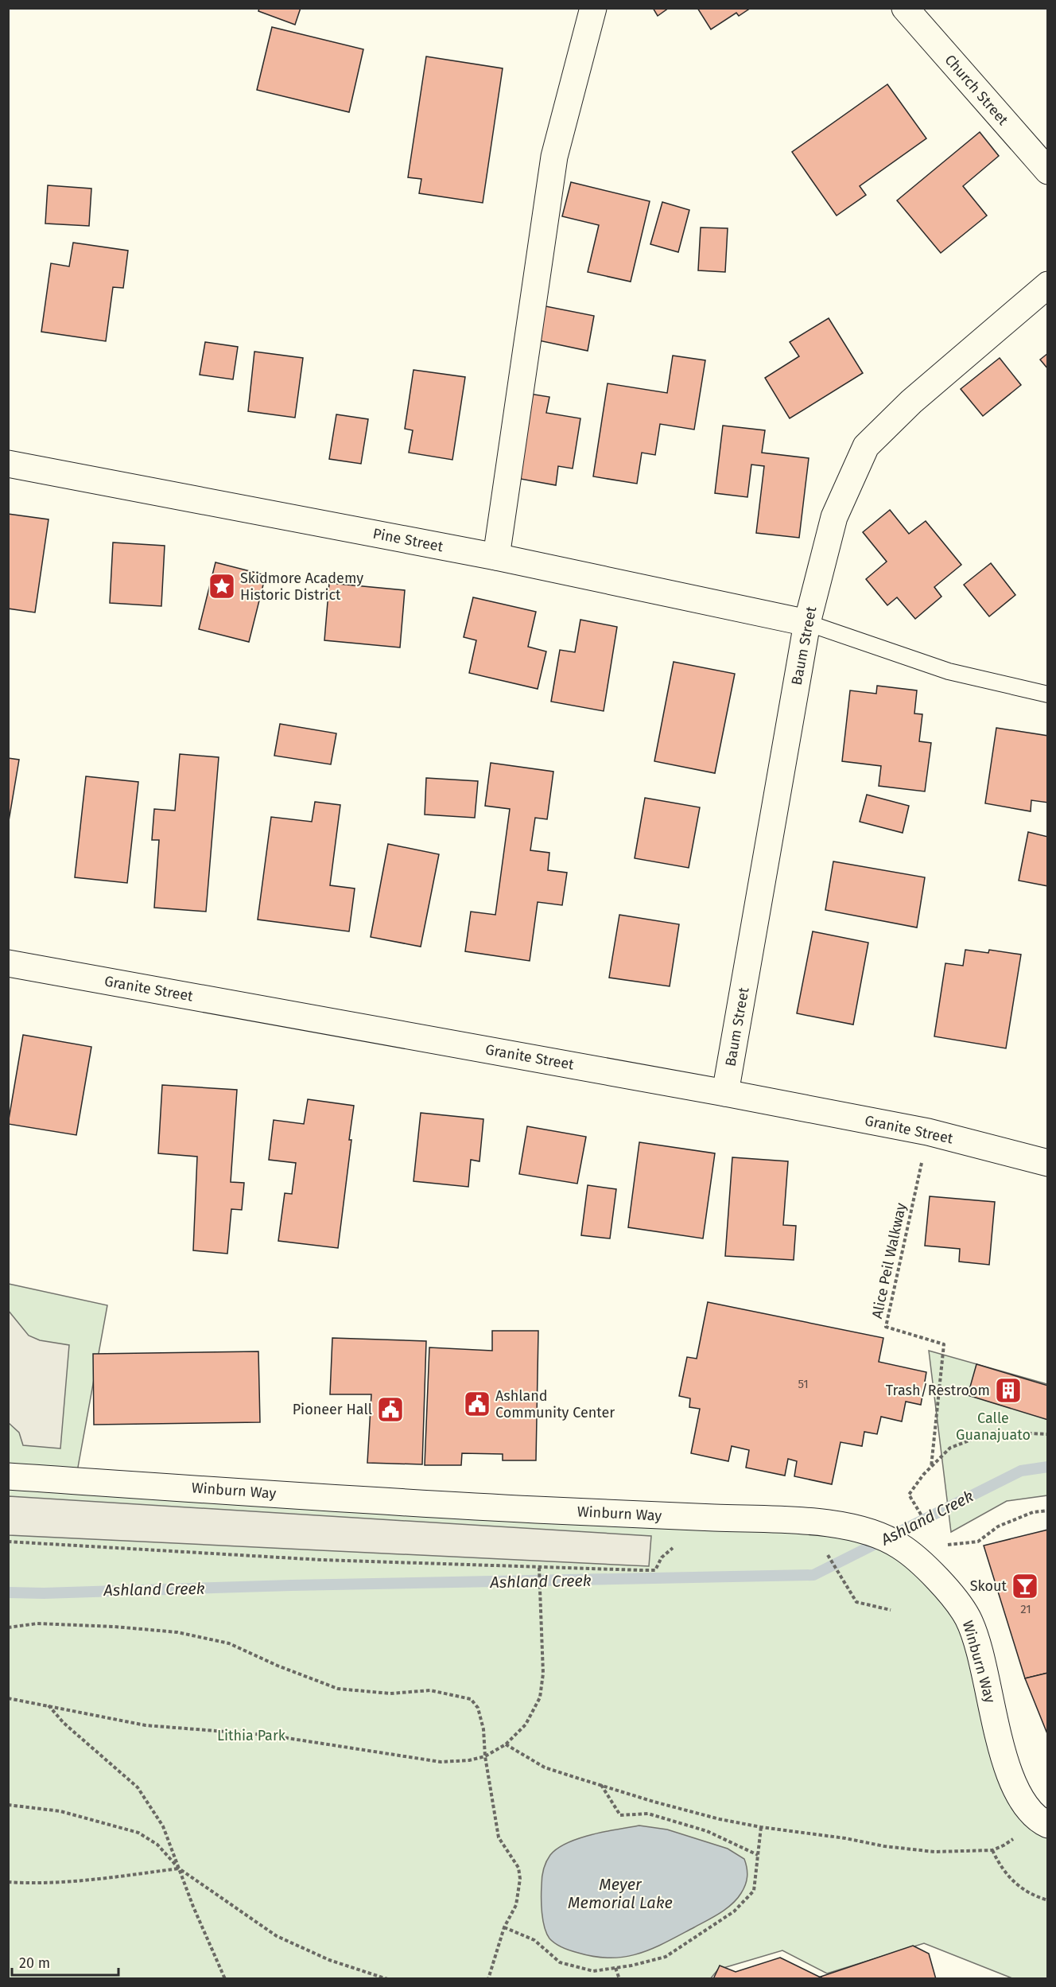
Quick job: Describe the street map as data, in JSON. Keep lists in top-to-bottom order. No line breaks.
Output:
{"streets":{"street":["Church Street","Pine Street","Baum Street","Granite Street","Winburn Way"],"path":["Alice Peil Walkway"]},"crossings":[["Pine Street","Baum Street"],["Baum Street","Granite Street"],["Granite Street","Alice Peil Walkway"]],"water":["Ashland Creek","Meyer Memorial Lake"],"parks":["Calle Guanajuato","Lithia Park"],"places":{"place":["Skidmore Academy Historic District"],"building":["Trash/Restroom"],"public building":["Ashland Community Center","Pioneer Hall"],"bar":["Skout"]},"house_numbers":["51","21"],"scale_bar":"20 m"}
